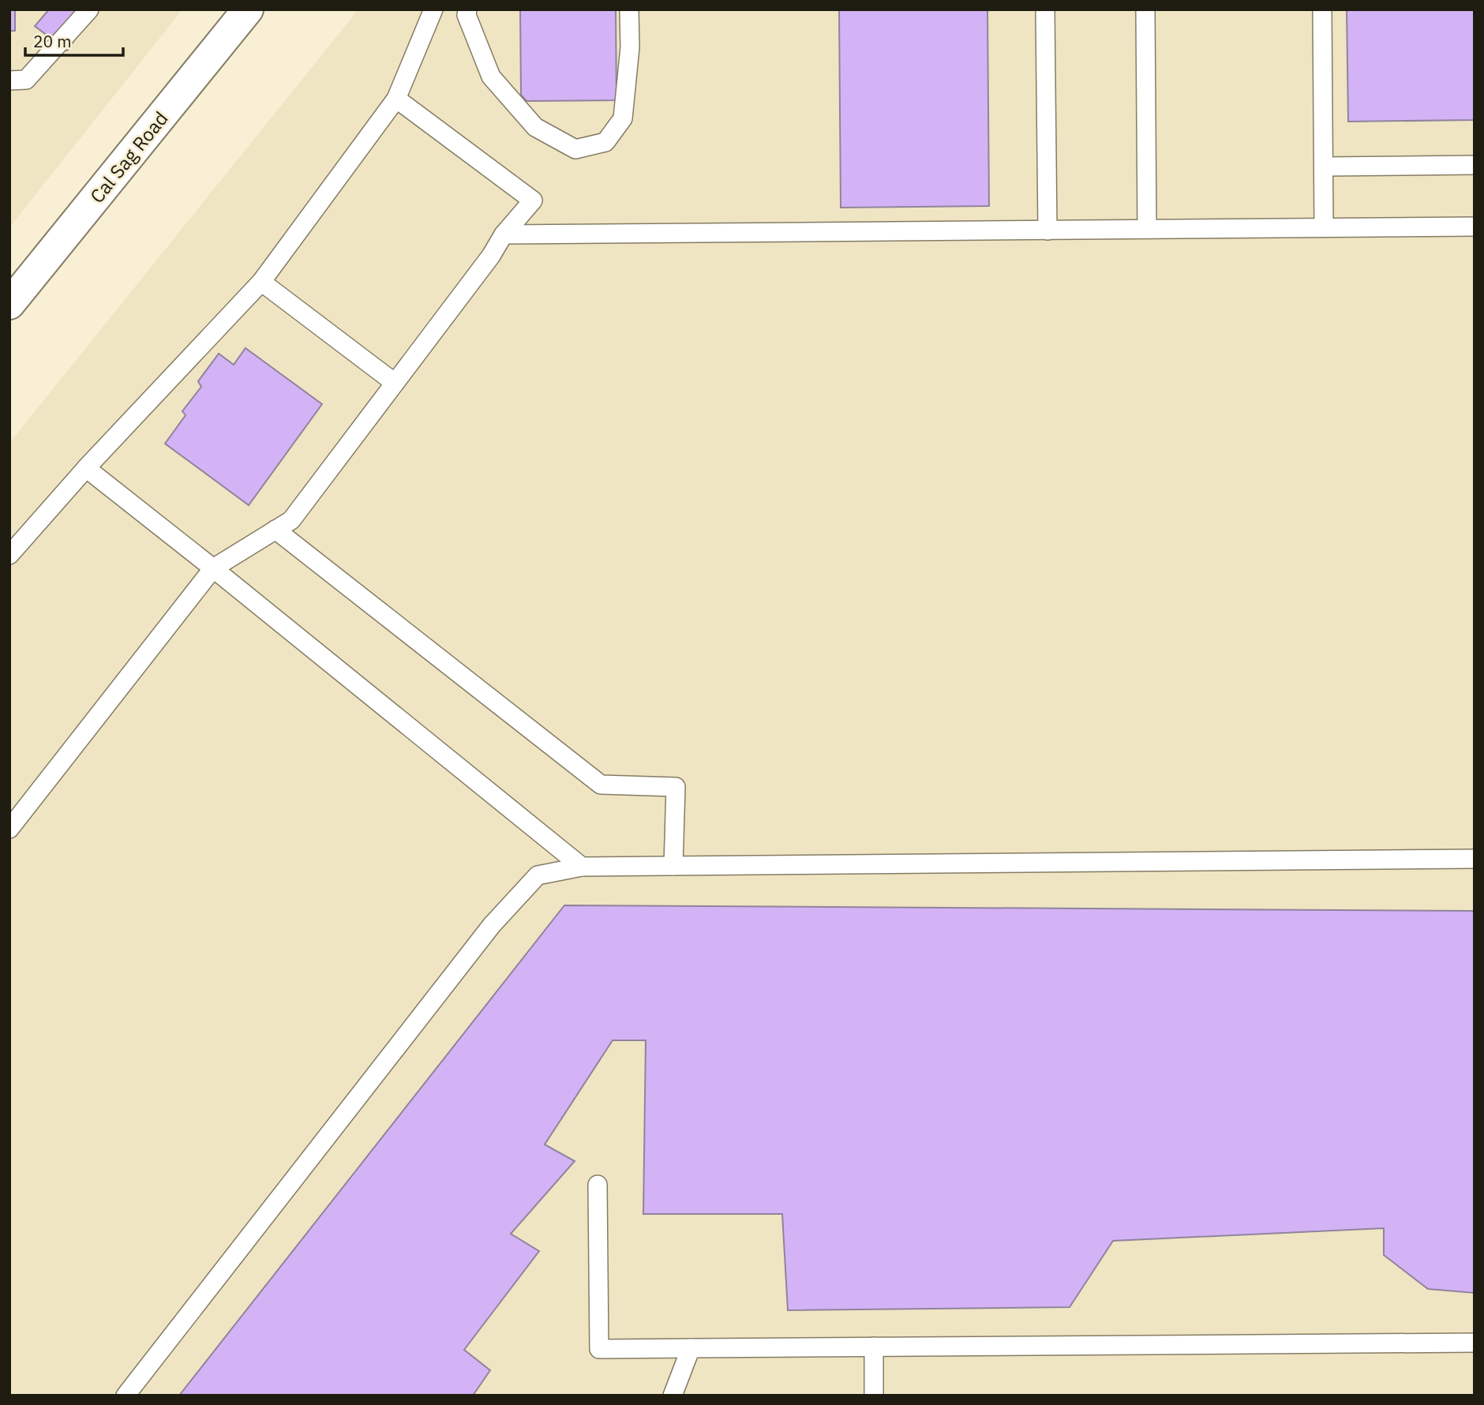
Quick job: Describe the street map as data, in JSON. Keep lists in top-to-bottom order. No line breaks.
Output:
{"streets":{"main road":["Cal Sag Road"]},"scale_bar":"20 m"}
